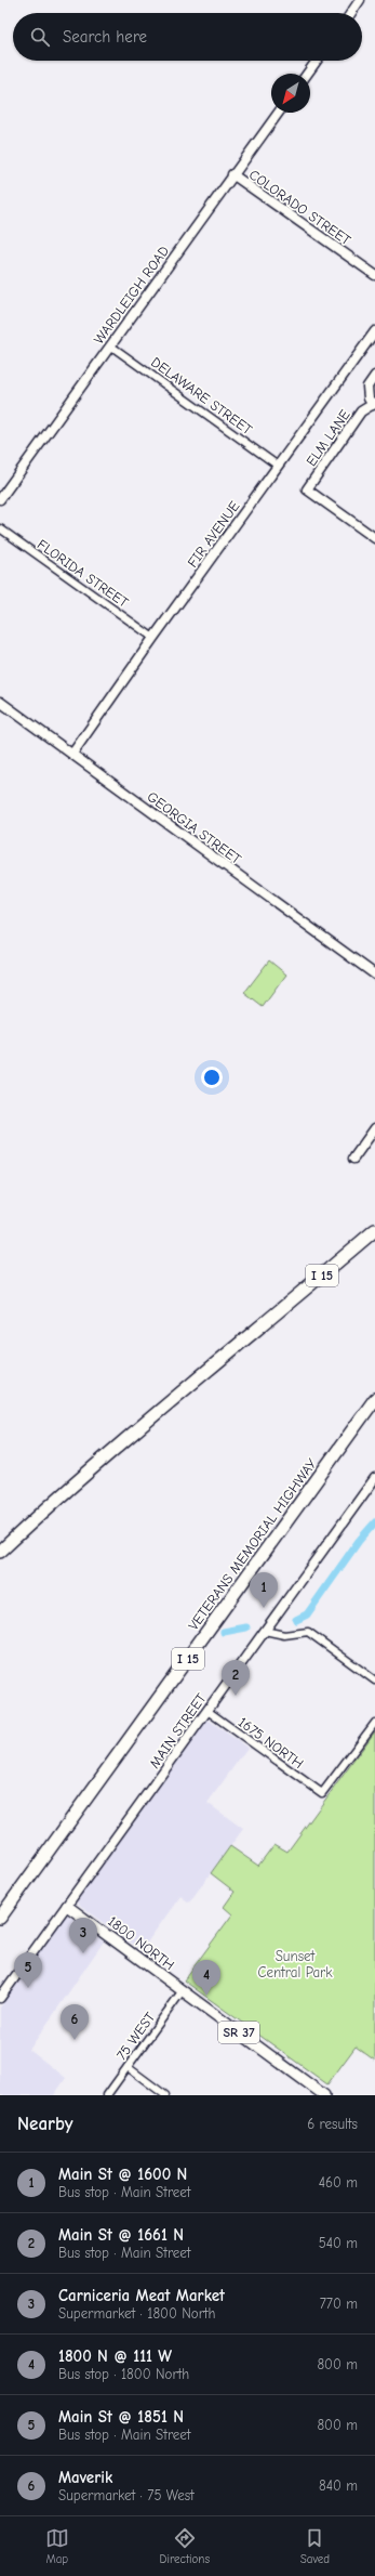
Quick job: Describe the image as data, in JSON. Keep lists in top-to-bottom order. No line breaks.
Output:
{"streets":{"highway":["I 15","VETERANS MEMORIAL HIGHWAY"],"main road":["1800 NORTH","SR 37"],"street":["COLORADO STREET","WARDLEIGH ROAD","DELAWARE STREET","ELM LANE","FIR AVENUE","FLORIDA STREET","GEORGIA STREET","MAIN STREET","1675 NORTH","75 WEST"]},"crossings":[["COLORADO STREET","WARDLEIGH ROAD"],["WARDLEIGH ROAD","DELAWARE STREET"],["DELAWARE STREET","FIR AVENUE"],["FIR AVENUE","FLORIDA STREET"],["FIR AVENUE","GEORGIA STREET"],["MAIN STREET","1675 NORTH"],["MAIN STREET","1800 NORTH"],["1800 NORTH","75 WEST"]],"parks":["Sunset Central Park"],"north":"bottom left","page":{"search":"Search here","pins":["1","2","3","5","4","6"],"heading":["Nearby","6 results"],"list":[{"mark":"1","name":"Main St @ 1600 N","note":"Bus stop · Main Street","value":"460 m"},{"mark":"2","name":"Main St @ 1661 N","note":"Bus stop · Main Street","value":"540 m"},{"mark":"3","name":"Carniceria Meat Market","note":"Supermarket · 1800 North","value":"770 m"},{"mark":"4","name":"1800 N @ 111 W","note":"Bus stop · 1800 North","value":"800 m"},{"mark":"5","name":"Main St @ 1851 N","note":"Bus stop · Main Street","value":"800 m"},{"mark":"6","name":"Maverik","note":"Supermarket · 75 West","value":"840 m"}],"nav":["Map","Directions","Saved"]}}
